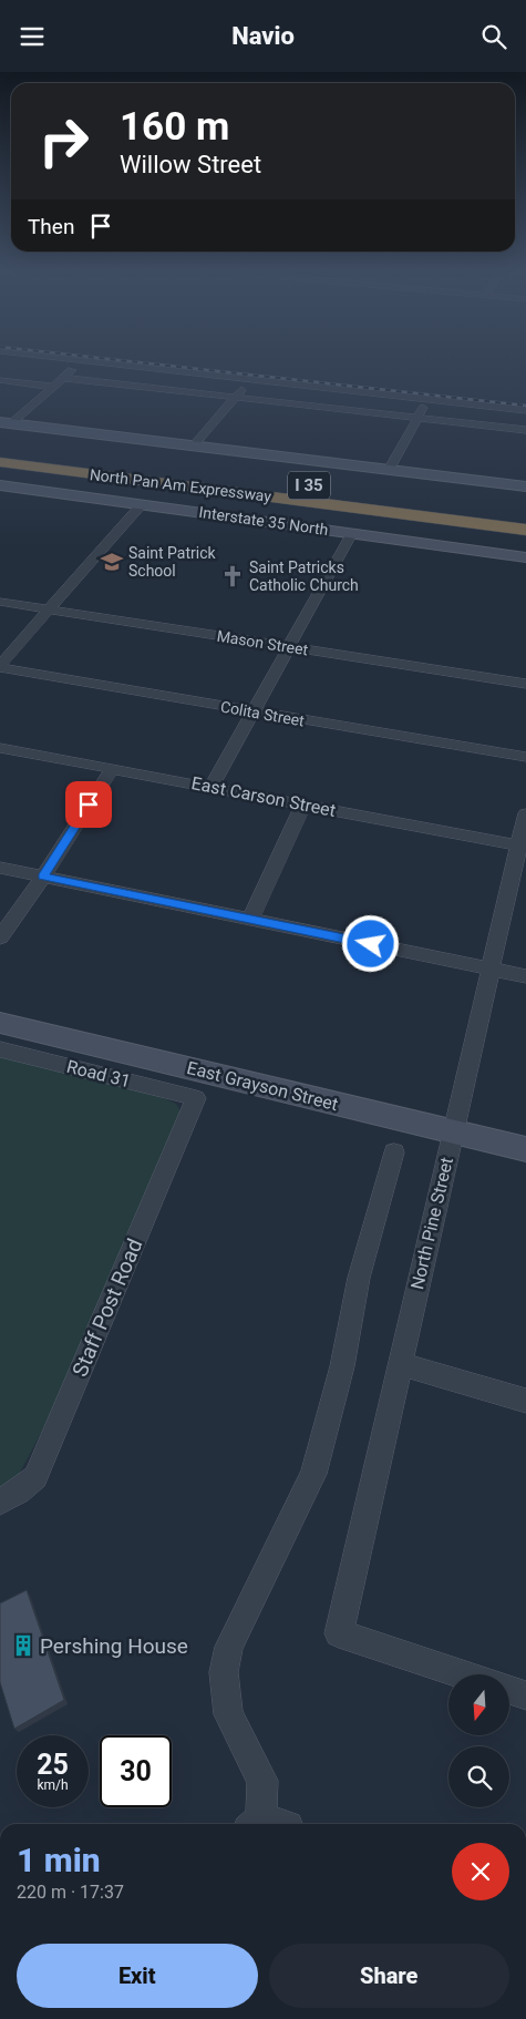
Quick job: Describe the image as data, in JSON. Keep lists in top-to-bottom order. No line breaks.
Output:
{"streets":{"highway":["North Pan Am Expressway","I 35"],"main road":["Interstate 35 North","East Grayson Street"],"street":["Mason Street","Colita Street","East Carson Street","Road 31","North Pine Street","Staff Post Road"]},"crossings":[["East Carson Street","North Pine Street"],["Road 31","Staff Post Road"],["East Grayson Street","North Pine Street"]],"places":{"school or university":["Saint Patrick School"],"church":["Saint Patricks Catholic Church"],"building":["Pershing House"]},"north":"bottom","page":{"header":"Navio","turn":["160 m","Willow Street"],"then":"Then","speed":"25 km/h","limit":"30","heading":["1 min","220 m · 17:37"],"buttons":["Exit","Share"]}}
